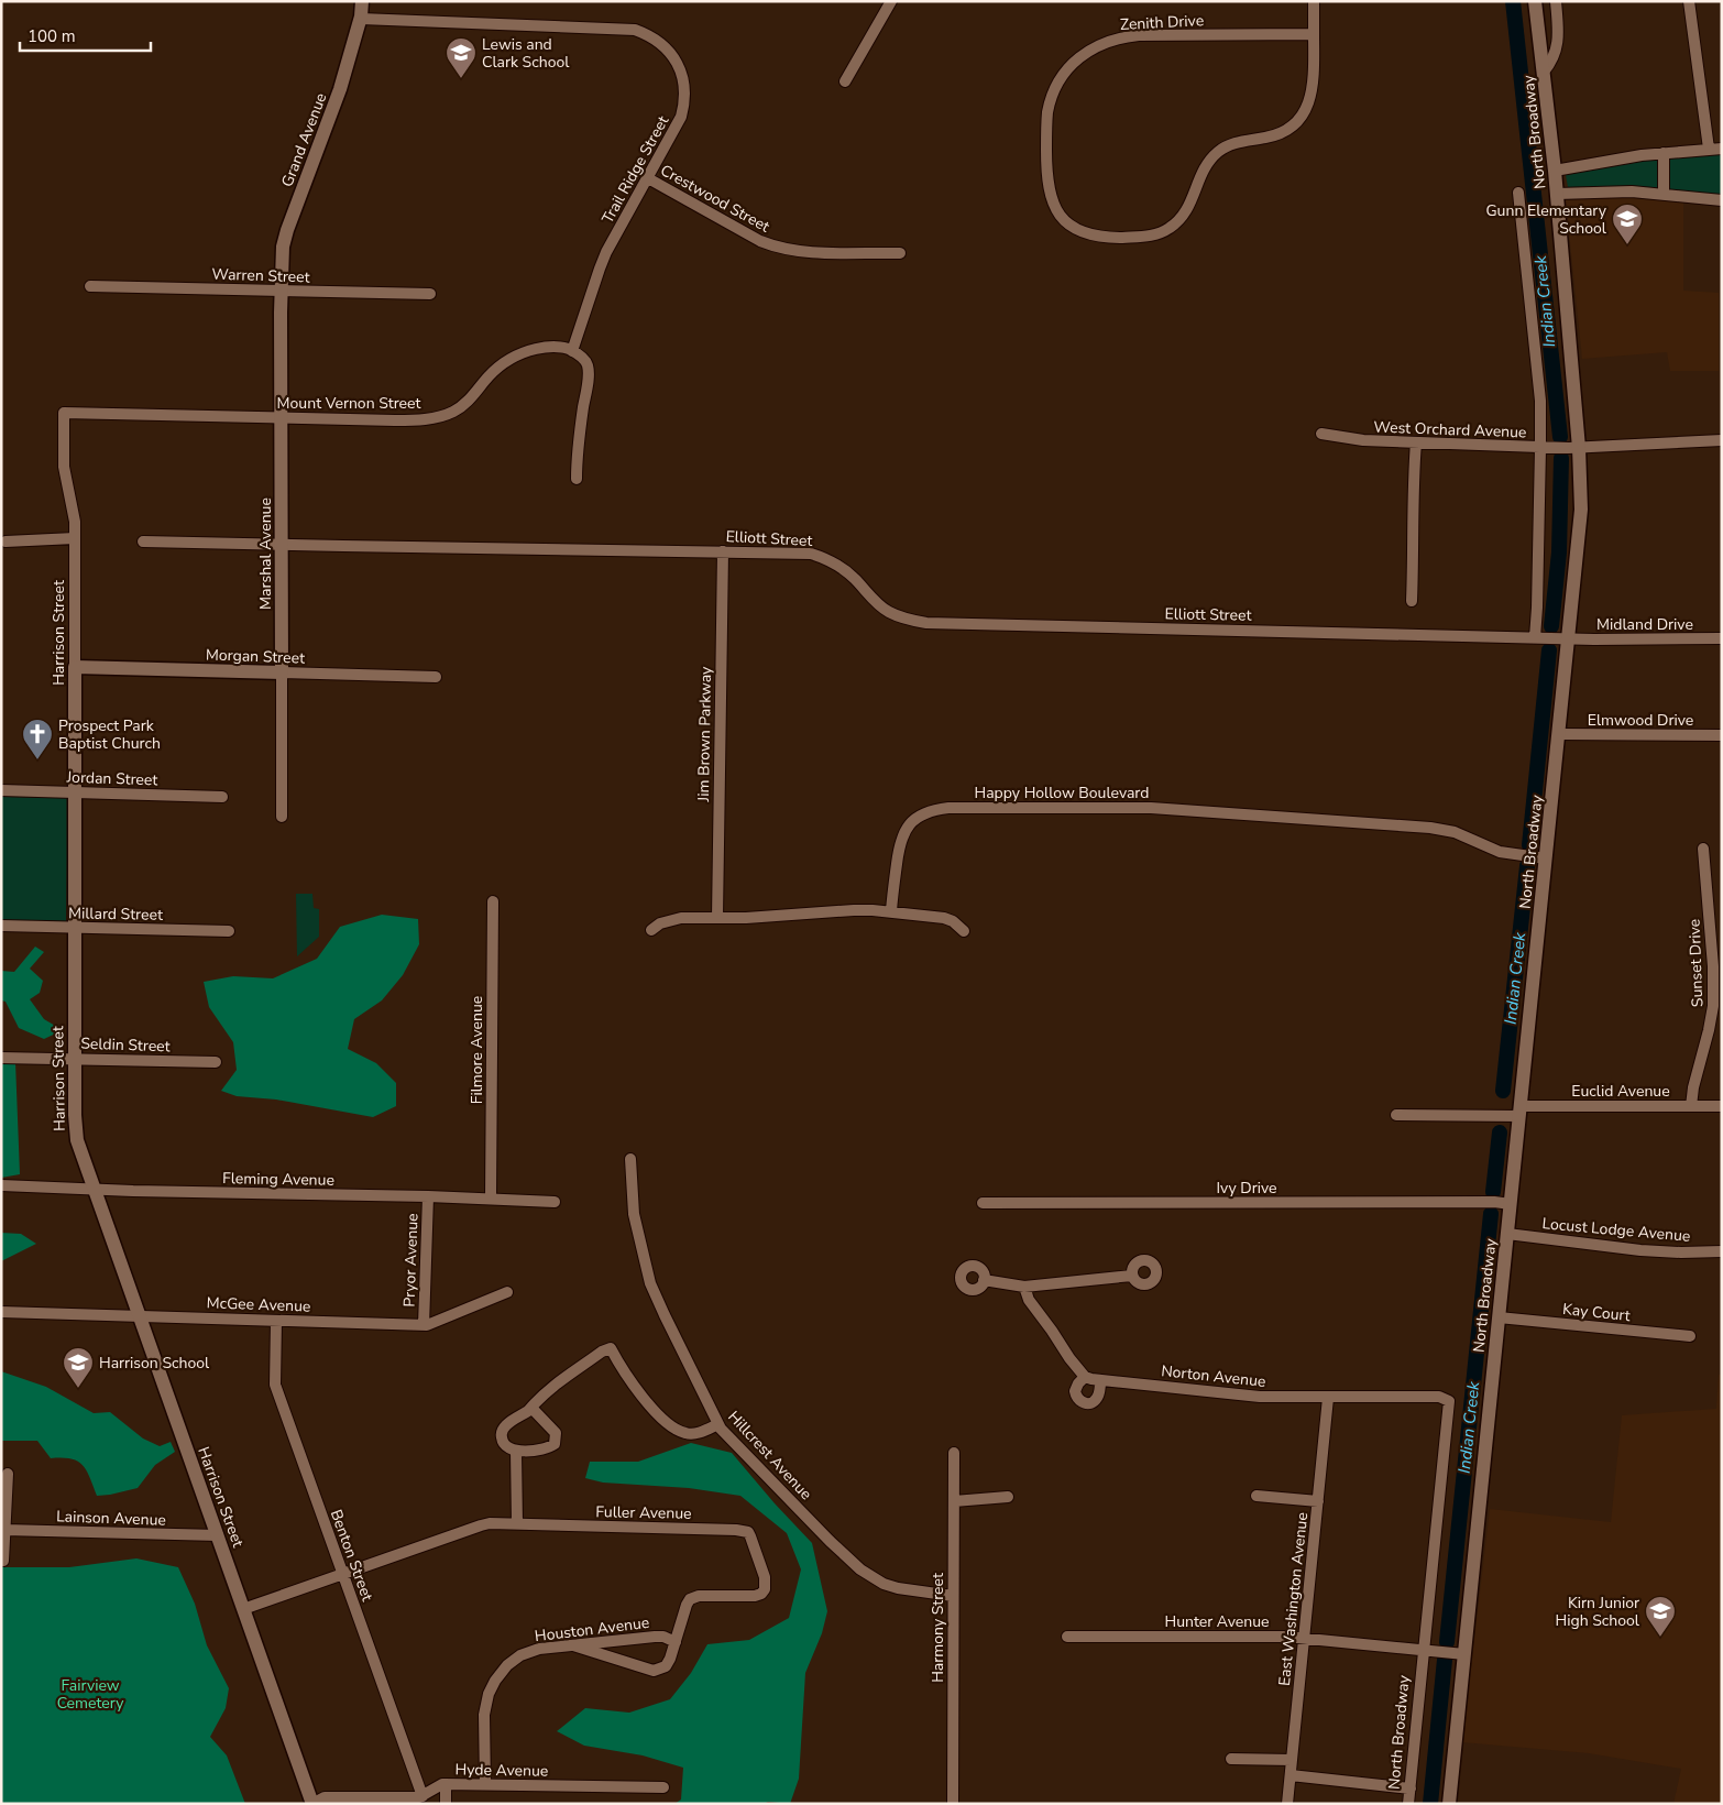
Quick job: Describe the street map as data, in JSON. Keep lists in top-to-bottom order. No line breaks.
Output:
{"streets":{"street":["Zenith Drive","North Broadway","Grand Avenue","Trail Ridge Street","Crestwood Street","Warren Street","Mount Vernon Street","West Orchard Avenue","Elliott Street","Marshal Avenue","Midland Drive","Harrison Street","Morgan Street","Elmwood Drive","Jim Brown Parkway","Jordan Street","Happy Hollow Boulevard","Millard Street","Sunset Drive","Seldin Street","Filmore Avenue","Euclid Avenue","Fleming Avenue","Ivy Drive","Locust Lodge Avenue","Pryor Avenue","McGee Avenue","Kay Court","Norton Avenue","Hillcrest Avenue","Fuller Avenue","Lainson Avenue","Benton Street","East Washington Avenue","Hunter Avenue","Harmony Street","Houston Avenue","Hyde Avenue"]},"crossings":[["North Broadway","West Orchard Avenue"],["North Broadway","Elliott Street"],["North Broadway","Midland Drive"],["North Broadway","Elmwood Drive"],["North Broadway","Happy Hollow Boulevard"],["North Broadway","Euclid Avenue"],["North Broadway","Ivy Drive"],["North Broadway","Locust Lodge Avenue"],["North Broadway","Kay Court"],["North Broadway","Norton Avenue"],["North Broadway","Hunter Avenue"],["Grand Avenue","Trail Ridge Street"],["Grand Avenue","Warren Street"],["Grand Avenue","Marshal Avenue"],["Trail Ridge Street","Crestwood Street"],["Trail Ridge Street","Mount Vernon Street"],["Warren Street","Marshal Avenue"],["Mount Vernon Street","Marshal Avenue"],["Mount Vernon Street","Harrison Street"],["Elliott Street","Marshal Avenue"],["Elliott Street","Midland Drive"],["Elliott Street","Jim Brown Parkway"],["Marshal Avenue","Morgan Street"],["Harrison Street","Morgan Street"],["Harrison Street","Jordan Street"],["Harrison Street","Millard Street"],["Harrison Street","Seldin Street"],["Harrison Street","Fleming Avenue"],["Harrison Street","McGee Avenue"],["Harrison Street","Fuller Avenue"],["Harrison Street","Lainson Avenue"],["Harrison Street","Hyde Avenue"],["Sunset Drive","Euclid Avenue"],["Filmore Avenue","Fleming Avenue"],["Fleming Avenue","Pryor Avenue"],["Pryor Avenue","McGee Avenue"],["McGee Avenue","Benton Street"],["Norton Avenue","East Washington Avenue"],["Hillcrest Avenue","Harmony Street"],["Fuller Avenue","Benton Street"],["Fuller Avenue","Houston Avenue"],["Benton Street","Hyde Avenue"],["East Washington Avenue","Hunter Avenue"],["Houston Avenue","Hyde Avenue"]],"water":["Indian Creek"],"parks":["Fairview Cemetery"],"places":{"school or university":["Lewis and Clark School","Gunn Elementary School","Harrison School","Kirn Junior High School"],"church":["Prospect Park Baptist Church"]},"scale_bar":"100 m"}
